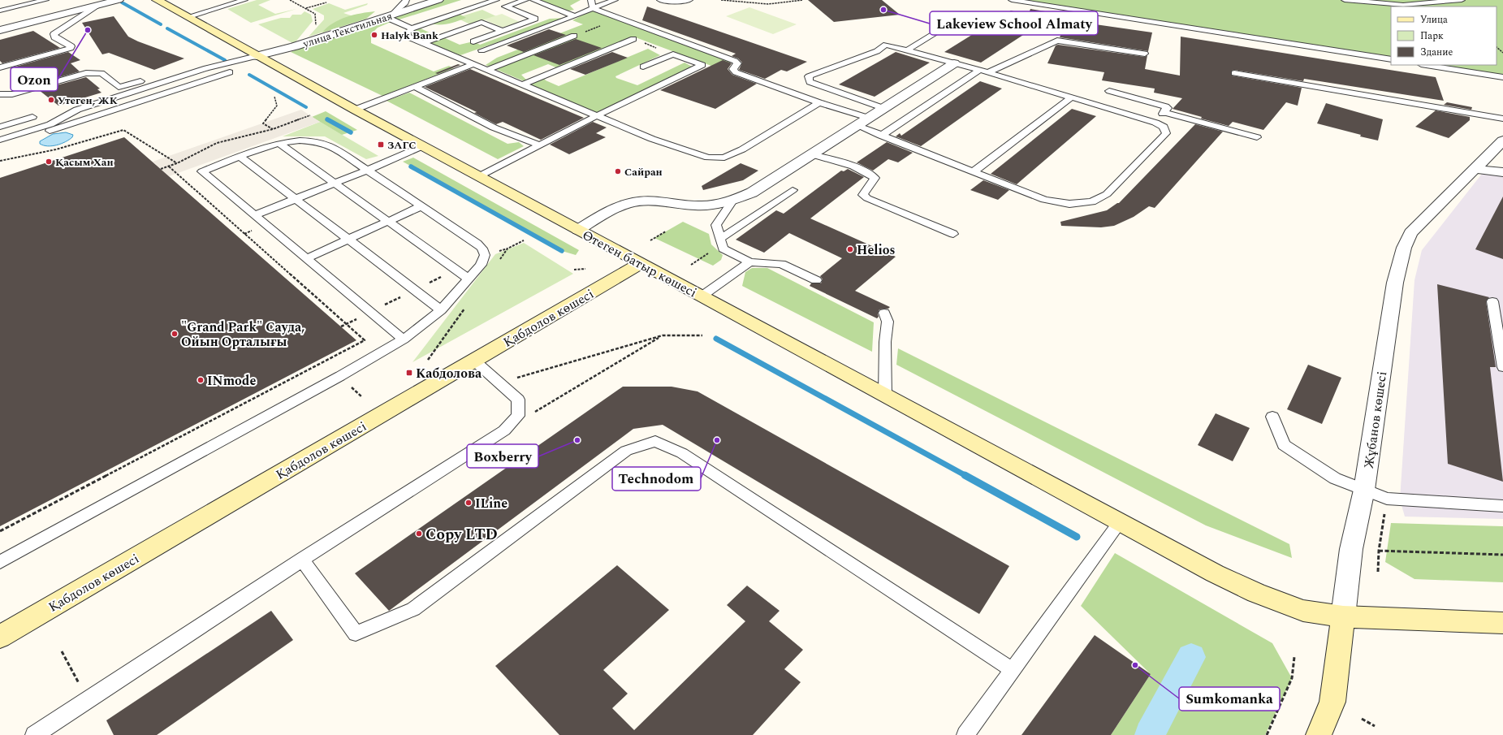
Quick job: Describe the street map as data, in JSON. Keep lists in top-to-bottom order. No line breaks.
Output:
{"streets":{"main road":["Өтеген батыр көшесі","Қабдолов көшесі","Жұбанов көшесі"],"street":["улица Текстильная"]},"crossings":[["Өтеген батыр көшесі","Қабдолов көшесі"],["Өтеген батыр көшесі","Жұбанов көшесі"]],"places":{"other":["Lakeview School Almaty","Ozon","Halyk Bank","Утеген, ЖК","Қасым Хан","Сайран","Helios","\"Grand Park\" Сауда, Ойын Орталығы","INmode","Boxberry","Technodom","ILine","Copy LTD","Sumkomanka"],"transit":["ЗАГС","Кабдолова"]},"legend":["Улица","Парк","Здание"]}
